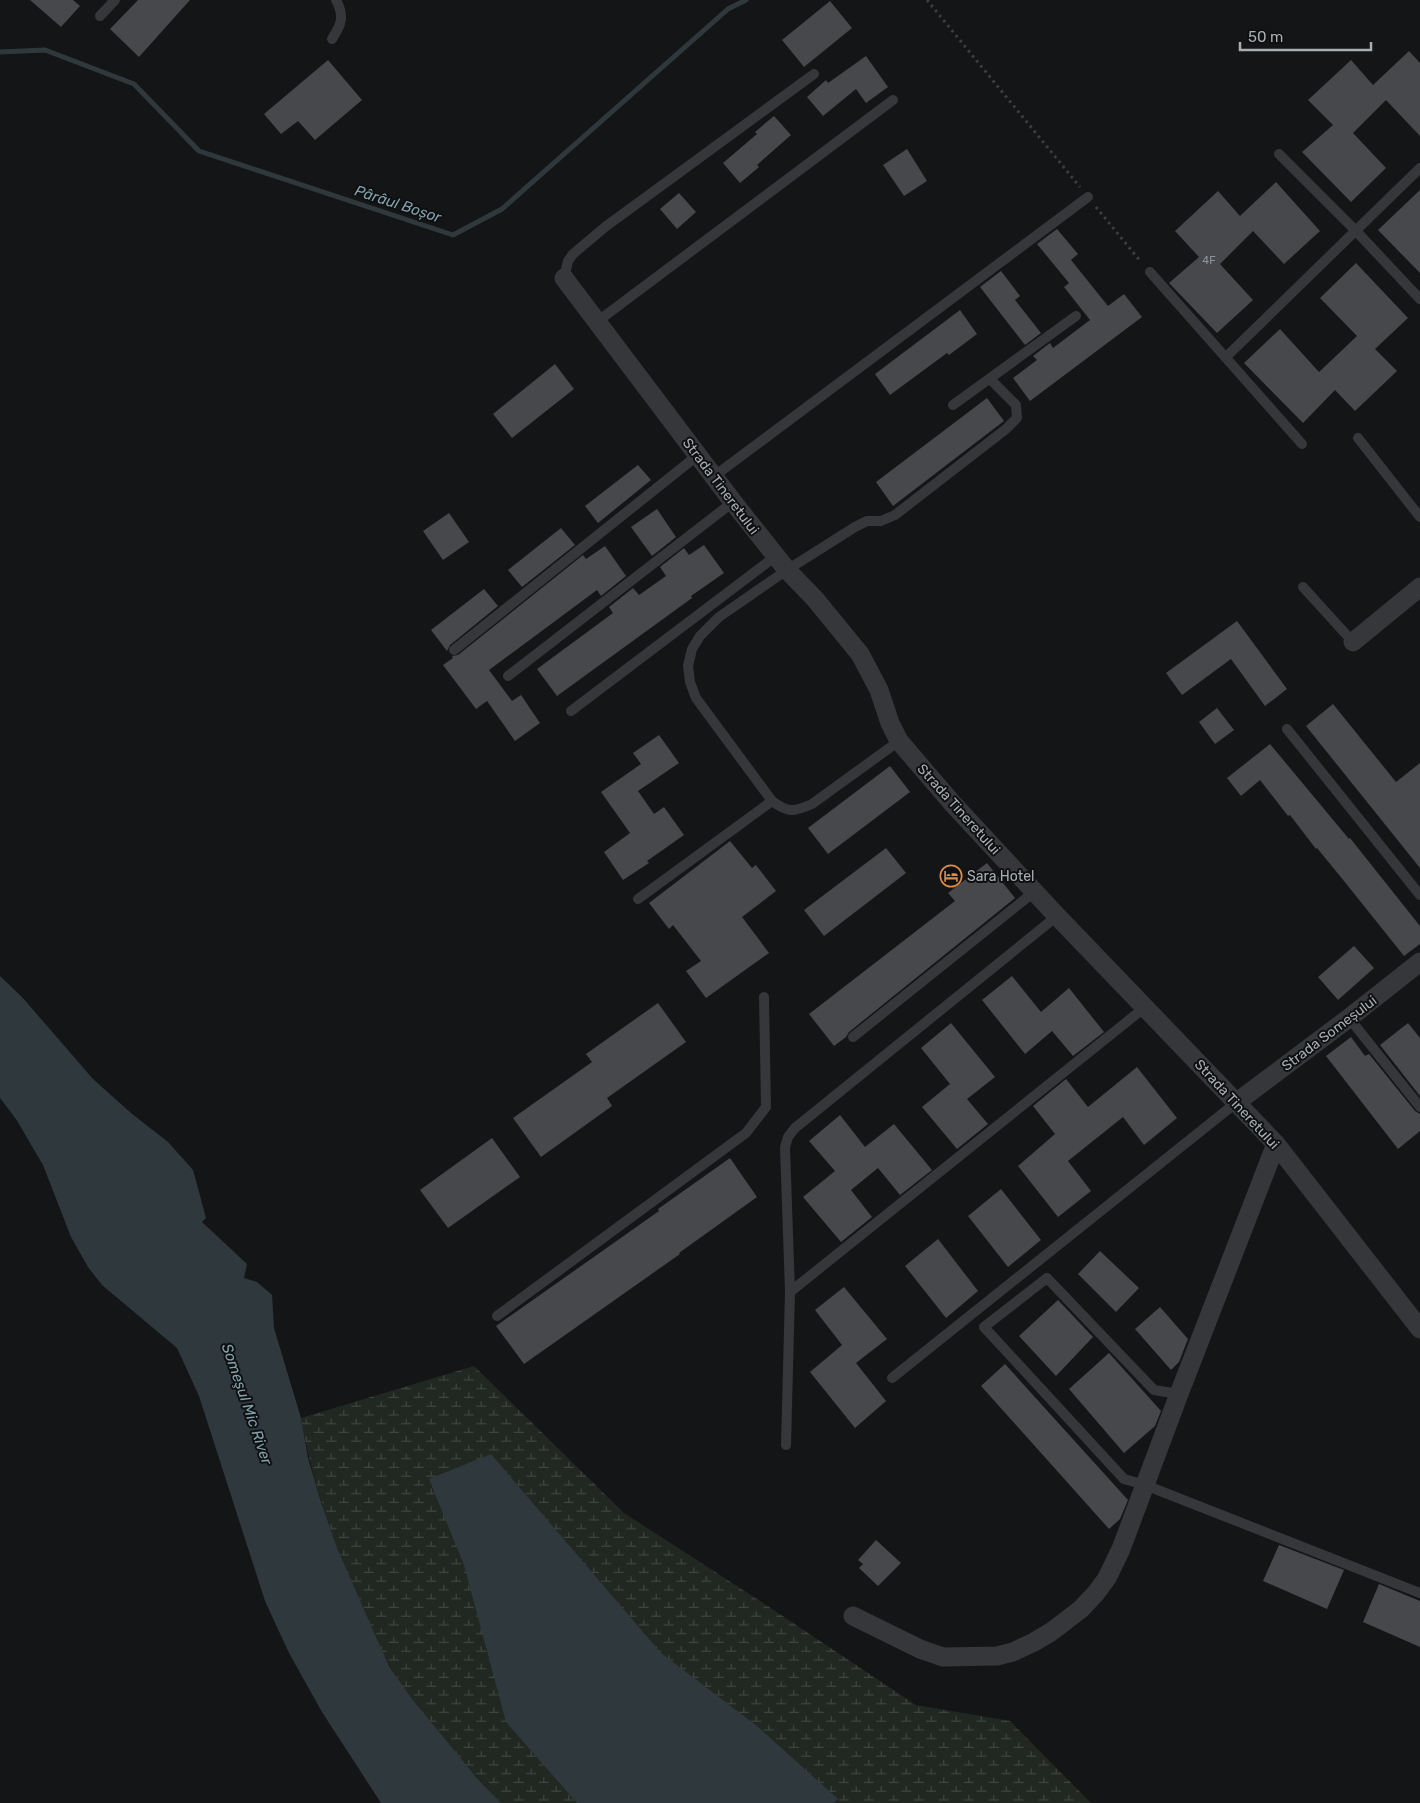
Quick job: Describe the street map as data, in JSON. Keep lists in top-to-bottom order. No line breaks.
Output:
{"streets":{"street":["Strada Tineretului","Strada Someșului"]},"crossings":[["Strada Tineretului","Strada Someșului"]],"water":["Pârâul Boșor","Someşul Mic River"],"places":{"hotel":["Sara Hotel"]},"house_numbers":["4F"],"scale_bar":"50 m"}
